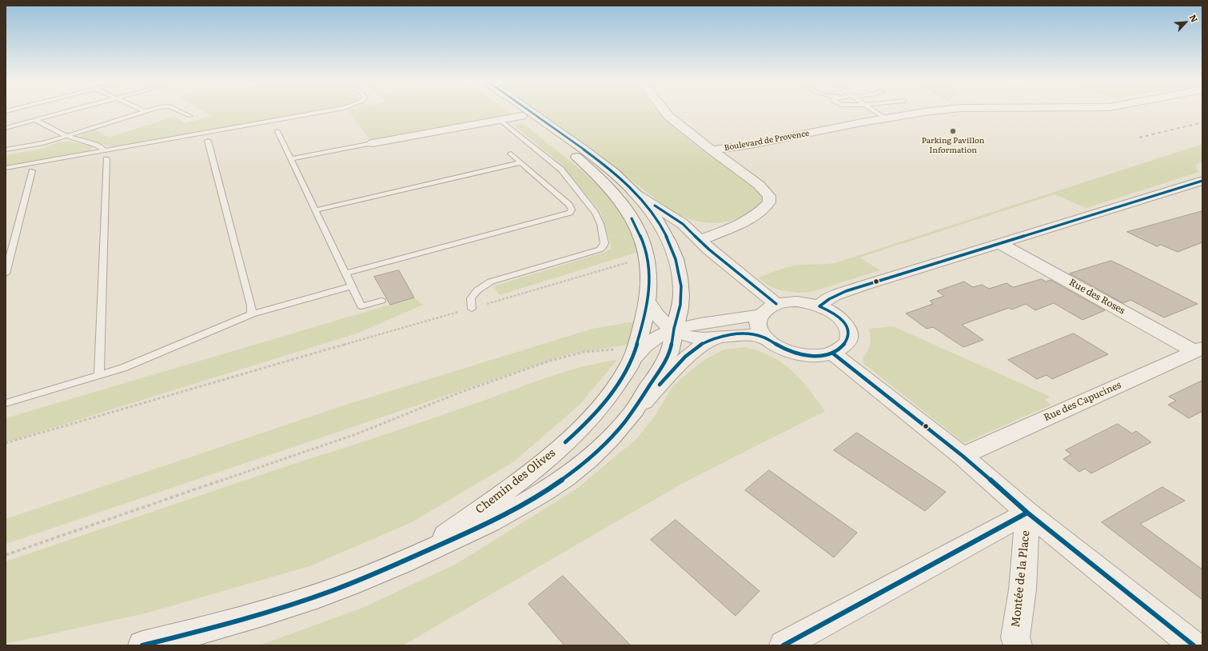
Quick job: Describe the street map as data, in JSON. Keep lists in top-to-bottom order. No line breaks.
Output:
{"streets":{"street":["Boulevard de Provence","Rue des Roses","Rue des Capucines","Chemin des Olives","Montée de la Place"]},"crossings":[["Rue des Roses","Rue des Capucines"]],"places":["Parking Pavillon Information"],"north":"top right"}
